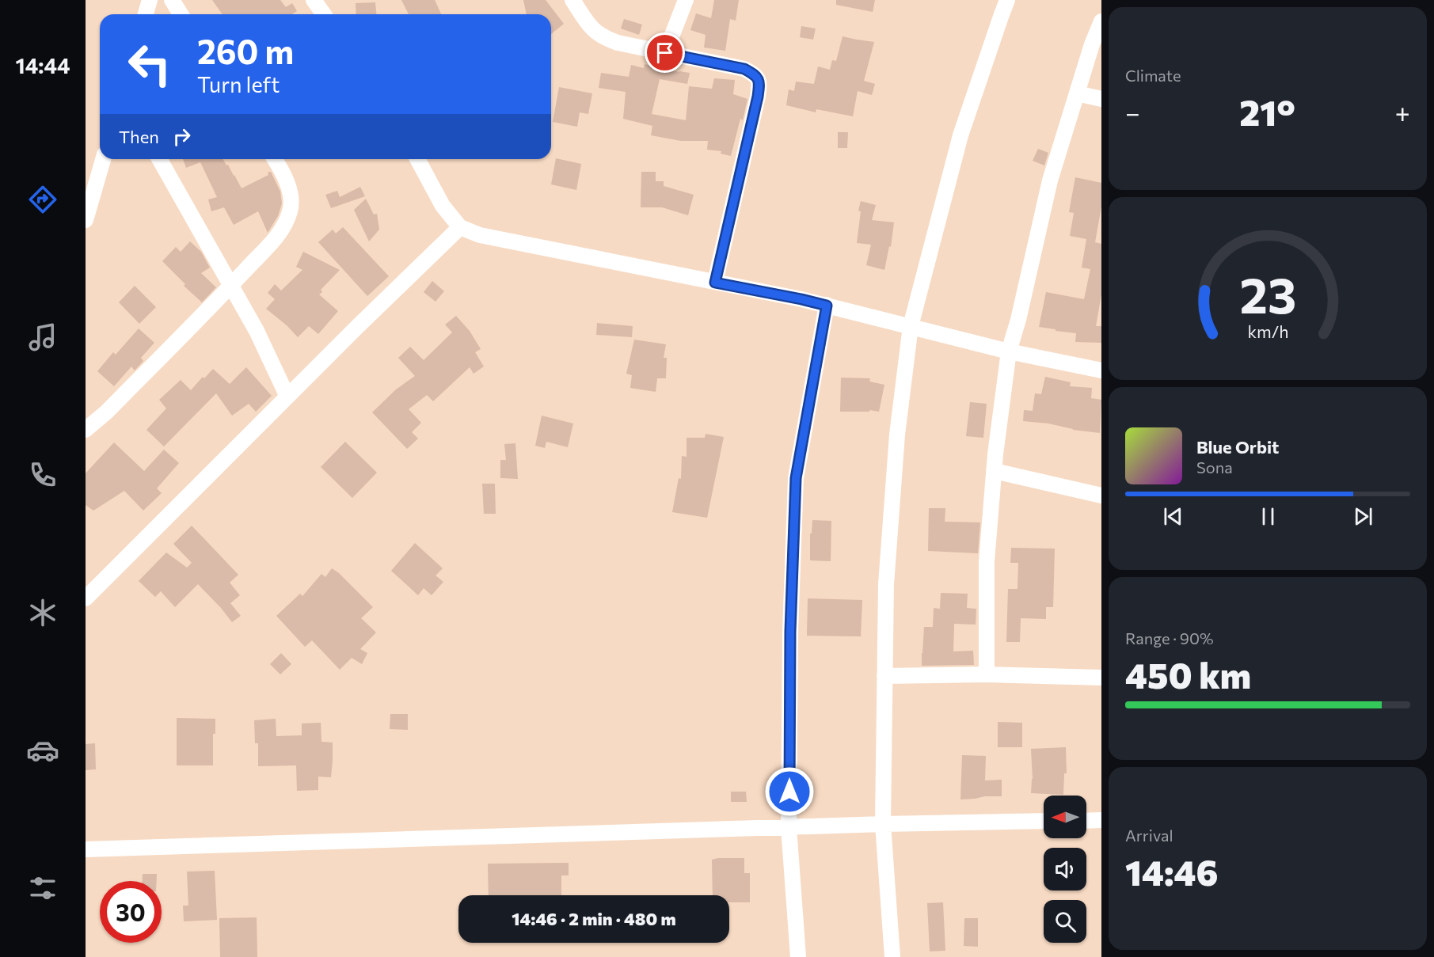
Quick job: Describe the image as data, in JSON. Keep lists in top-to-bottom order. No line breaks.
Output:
{"north":"left","page":{"tabs":"14:44","tile":["Climate",["Range · 90%","450 km"],["Arrival","14:46"]],"turn":["260 m","Turn left"],"heat":["−","21°","+"],"then":"Then","song":["Blue Orbit","Sona"],"limit":"30","trip":"14:46 · 2 min · 480 m","gauge":["23","km/h"]}}
